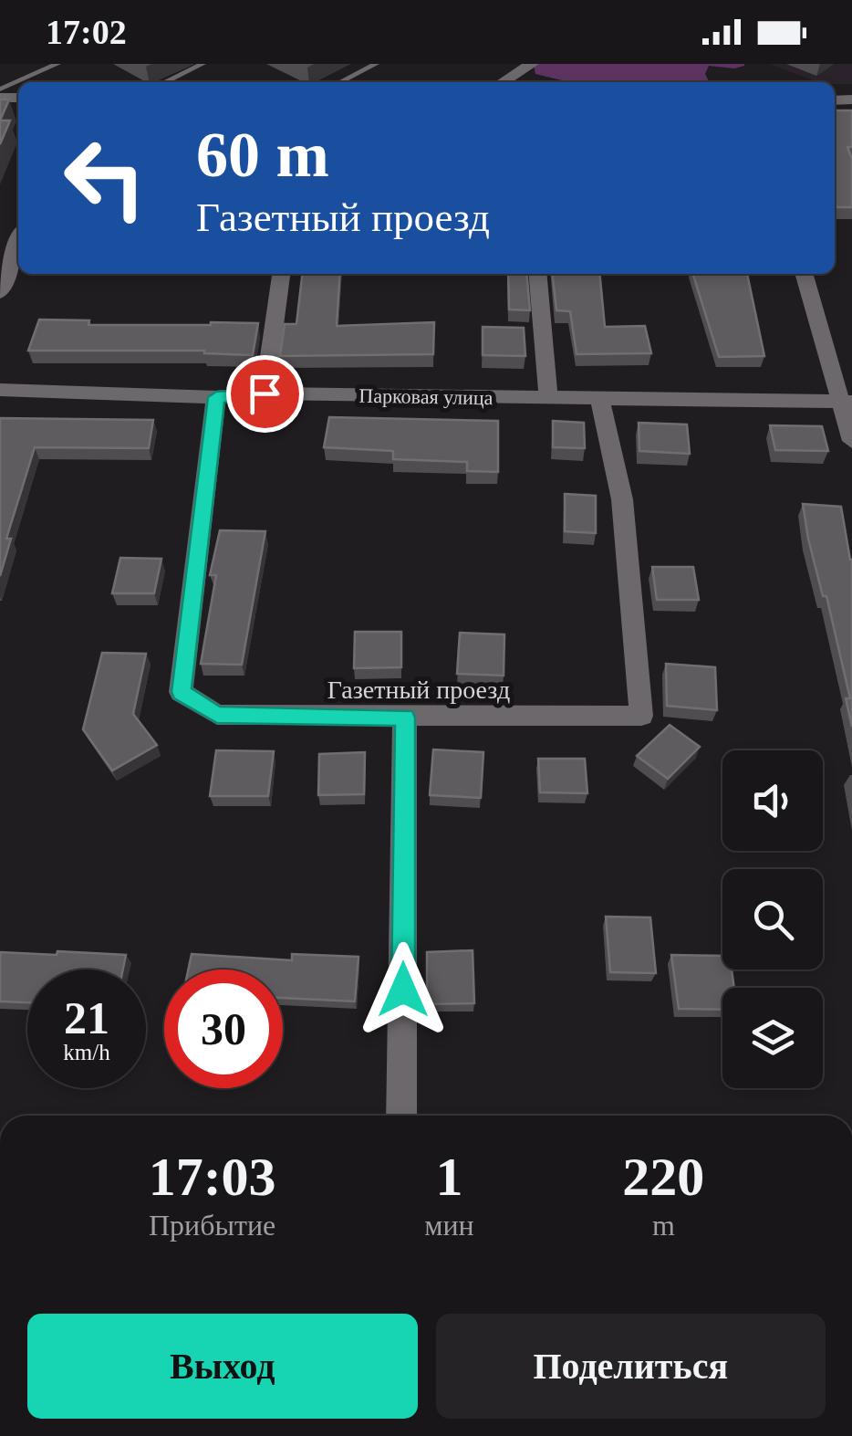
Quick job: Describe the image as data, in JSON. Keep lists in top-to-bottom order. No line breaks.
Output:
{"streets":{"street":["Парковая улица","Газетный проезд"]},"crossings":[["Парковая улица","Газетный проезд"]],"page":{"status":"17:02","turn":["60 m","Газетный проезд"],"speed":"21 km/h","limit":"30","eta":["17:03","Прибытие","1","мин","220","m"],"buttons":["Выход","Поделиться"]}}
